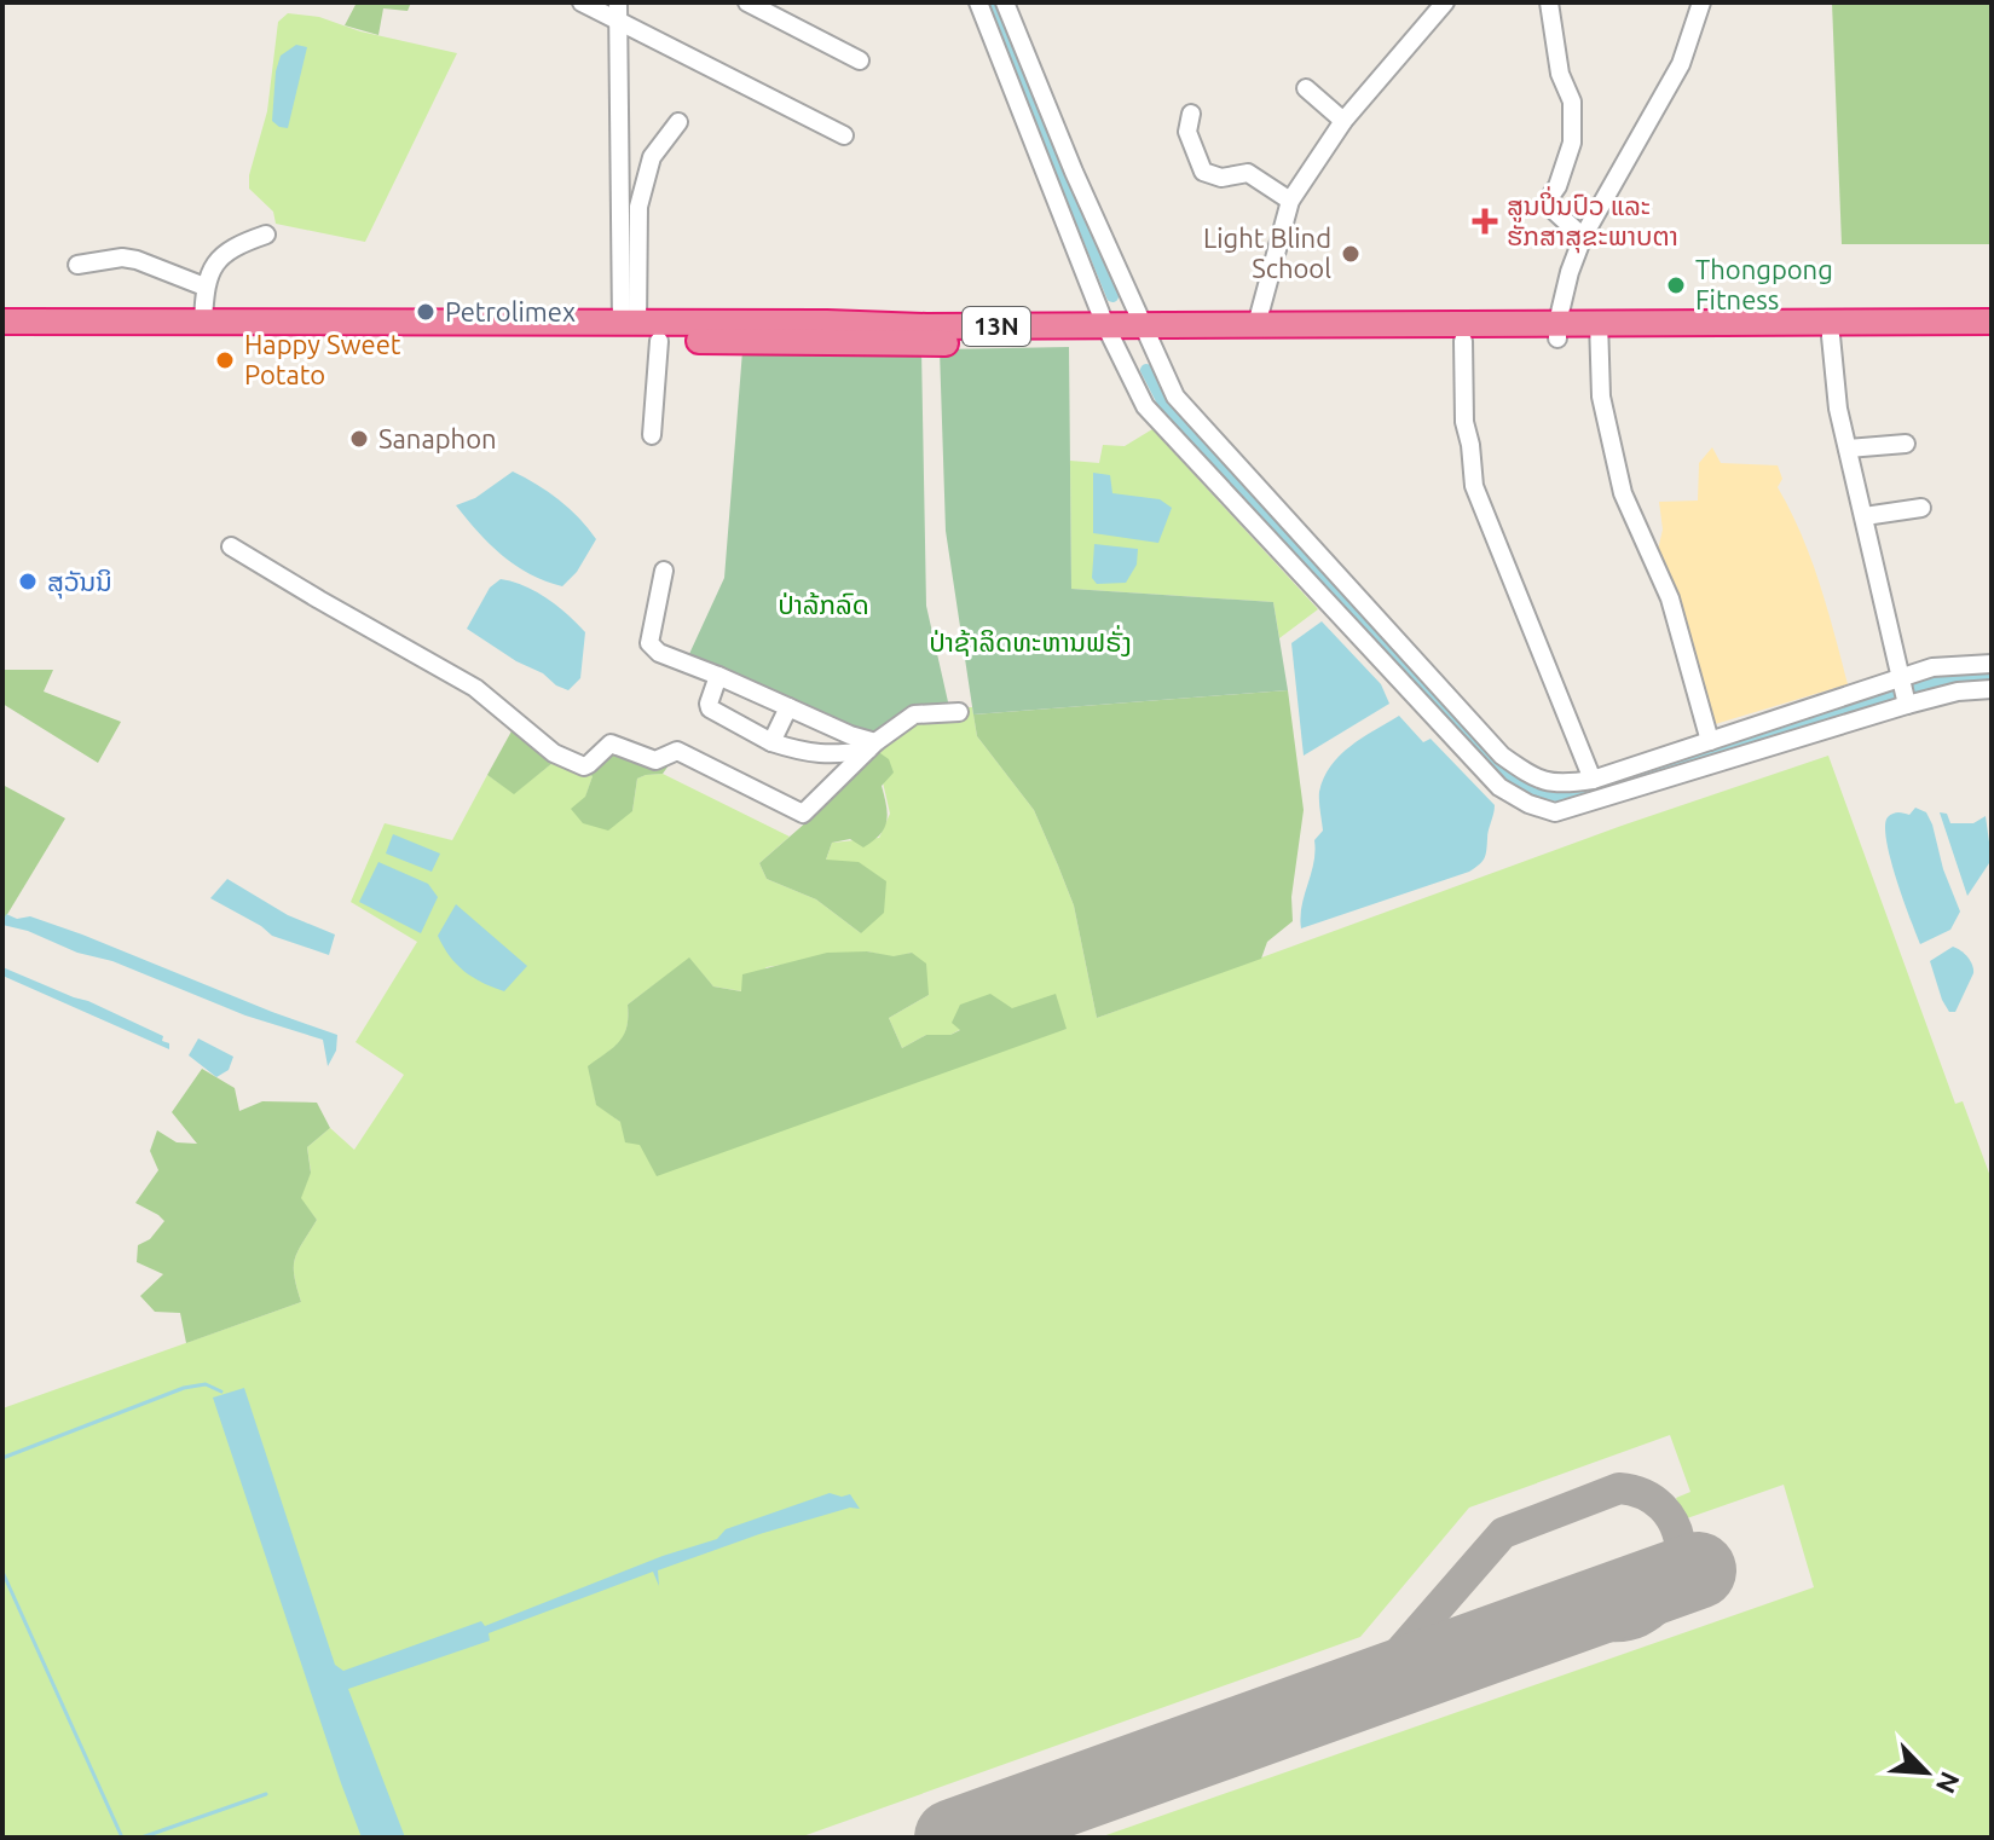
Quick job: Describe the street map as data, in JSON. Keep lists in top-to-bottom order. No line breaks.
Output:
{"streets":{"highway":["13N"]},"parks":["ປ່າລ້ກລົດ","ປ່າຊ້າລິດທະຫານຟຣັ່ງ"],"places":{"health":["ສູນປິ່ນປົວ ແລະ ຮັກສາສຸຂະພາບຕາ"],"other":["Light Blind School","Thongpong Fitness","Petrolimex","Happy Sweet Potato","Sanaphon","ສຸວັນນິ"]},"north":"bottom right"}
